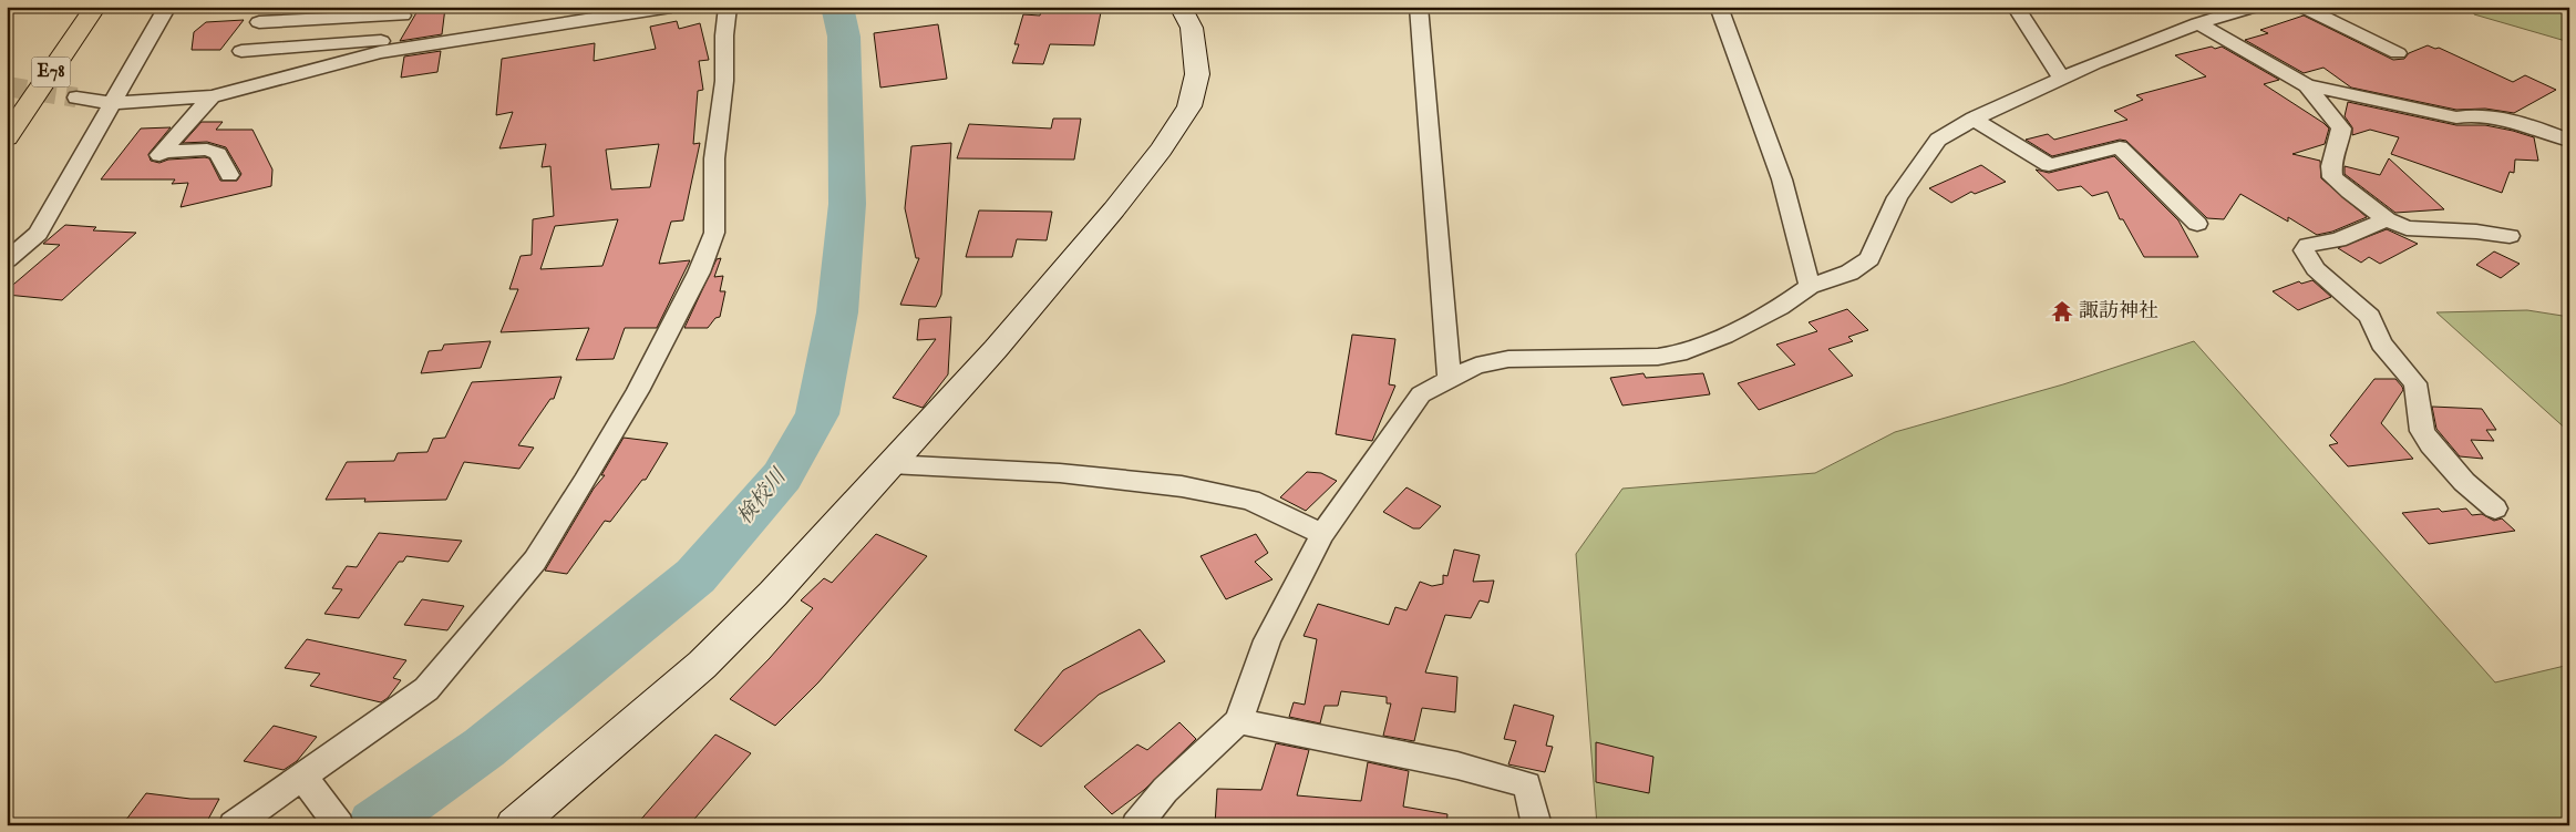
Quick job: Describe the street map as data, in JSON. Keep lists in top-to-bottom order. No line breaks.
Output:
{"streets":{"highway":["E78"]},"water":["検校川"],"places":{"temple":["諏訪神社"]}}
